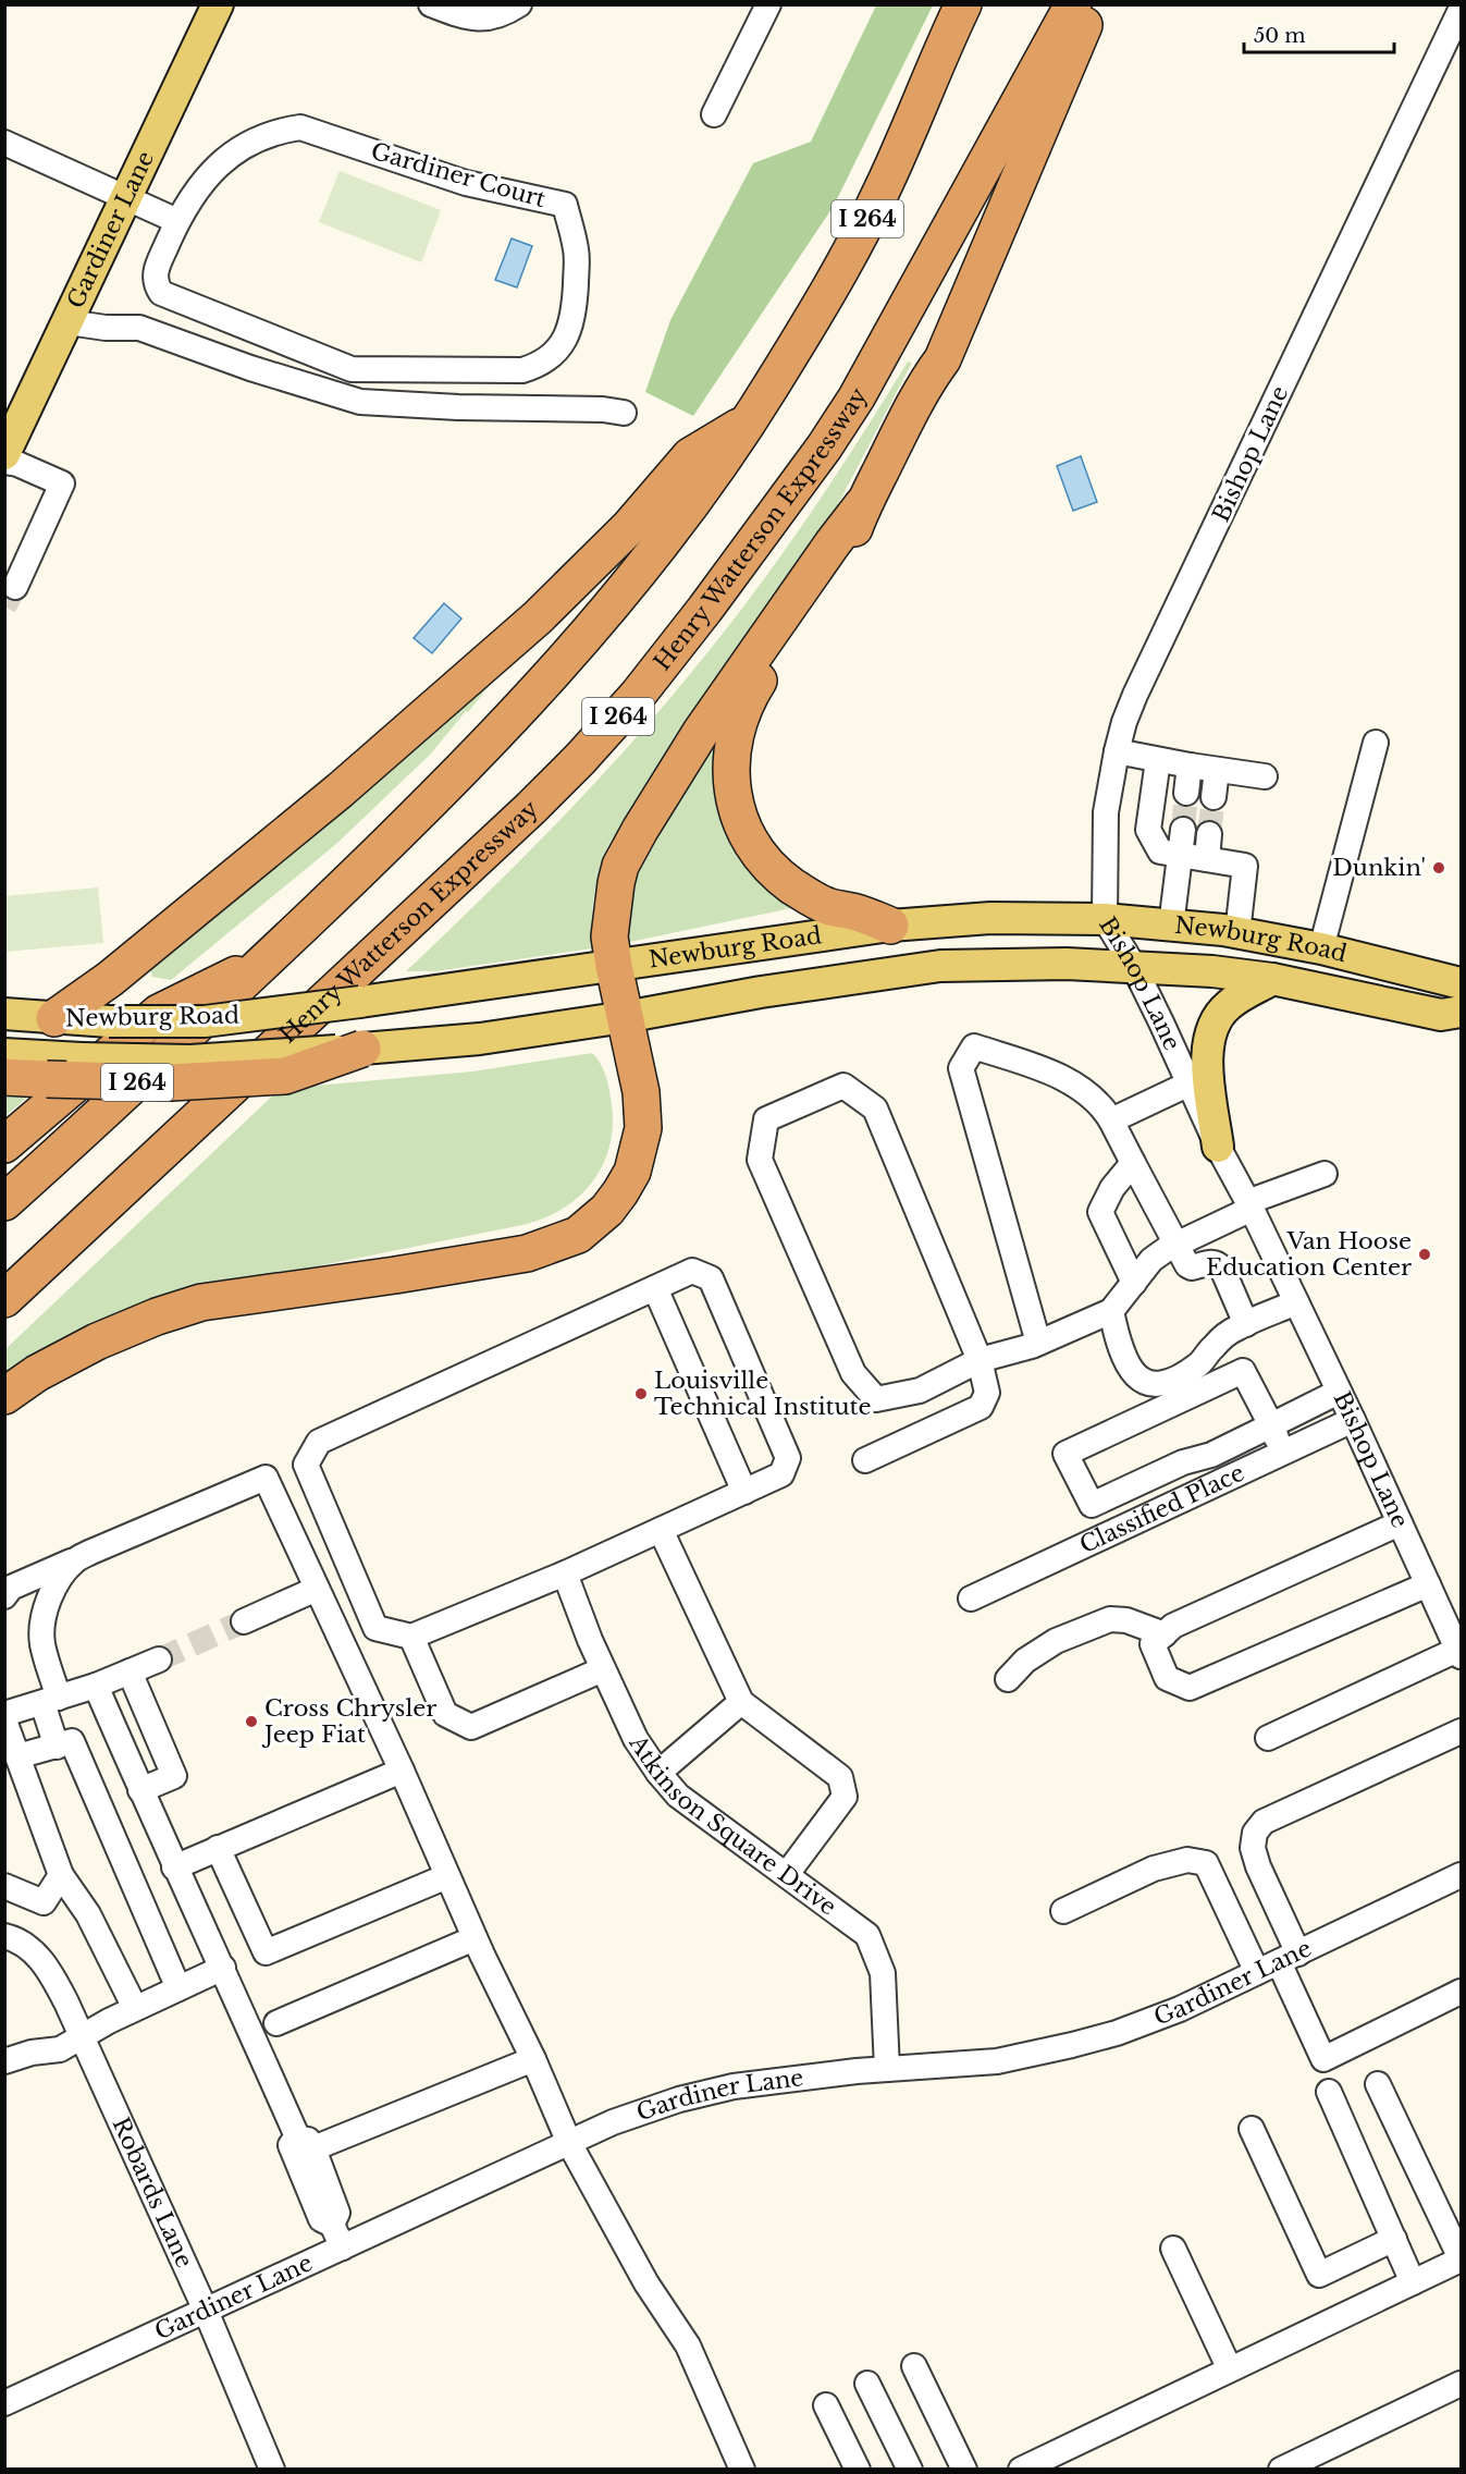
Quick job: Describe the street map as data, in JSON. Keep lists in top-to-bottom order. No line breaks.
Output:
{"streets":{"highway":["I 264","Henry Watterson Expressway"],"main road":["Gardiner Lane","Newburg Road"],"street":["Gardiner Court","Bishop Lane","Classified Place","Atkinson Square Drive","Robards Lane"]},"crossings":[["Gardiner Lane","Atkinson Square Drive"],["Gardiner Lane","Robards Lane"],["Bishop Lane","Newburg Road"],["Bishop Lane","Classified Place"]],"places":["Dunkin'","Van Hoose Education Center","Louisville Technical Institute","Cross Chrysler Jeep Fiat"],"scale_bar":"50 m"}
